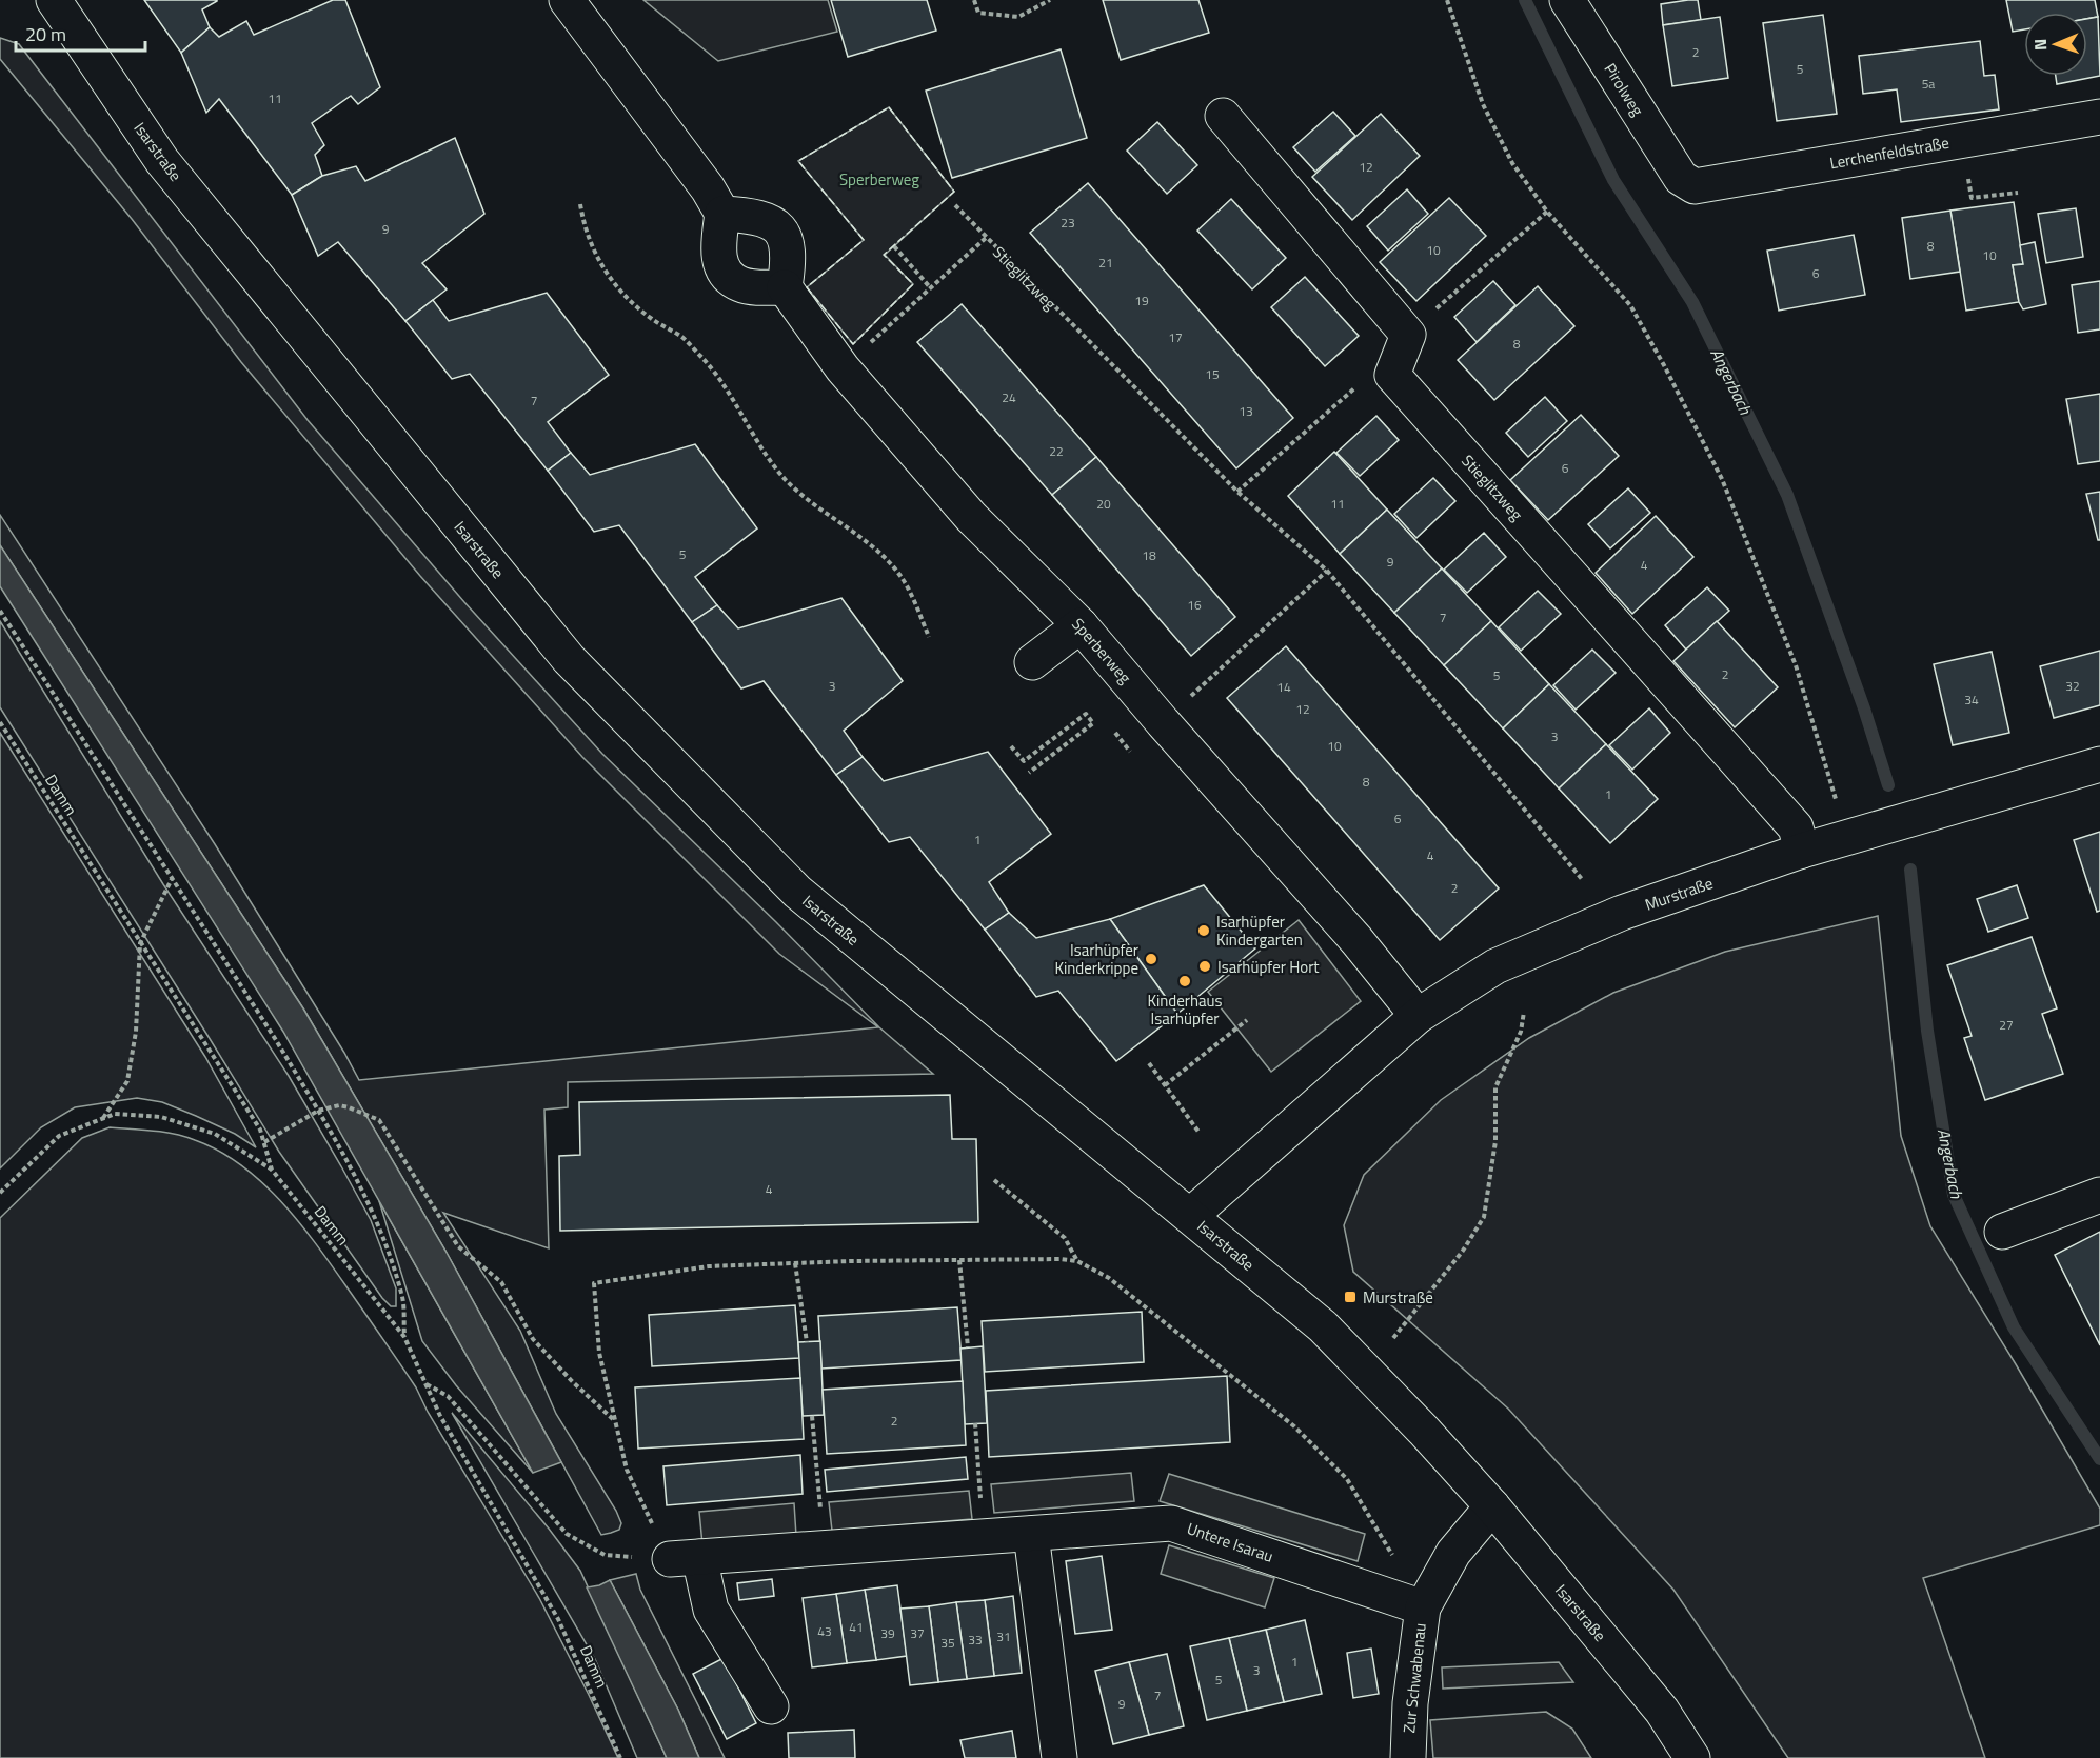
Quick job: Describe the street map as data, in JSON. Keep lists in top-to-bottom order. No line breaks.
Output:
{"streets":{"street":["Pirolweg","Isarstraße","Lerchenfeldstraße","Stieglitzweg","Sperberweg","Murstraße","Untere Isarau","Zur Schwabenau"],"path":["Damm"]},"crossings":[["Pirolweg","Lerchenfeldstraße"],["Isarstraße","Murstraße"],["Isarstraße","Zur Schwabenau"],["Stieglitzweg","Murstraße"],["Sperberweg","Murstraße"],["Untere Isarau","Zur Schwabenau"]],"water":["Angerbach"],"parks":["Sperberweg"],"places":{"other":["Isarhüpfer Kindergarten","Isarhüpfer Kinderkrippe","Isarhüpfer Hort","Kinderhaus Isarhüpfer"],"transit":["Murstraße"]},"house_numbers":["2","5","5a","11","12","23","9","8","10","10","21","6","19","17","8","15","24","7","13","22","6","20","11","5","18","9","4","16","7","2","5","3","32","14","34","12","3","10","8","1","6","1","4","2","27","4","2","41","43","39","37","31","33","35","1","3","5","7","9"],"scale_bar":"20 m","north":"left"}
